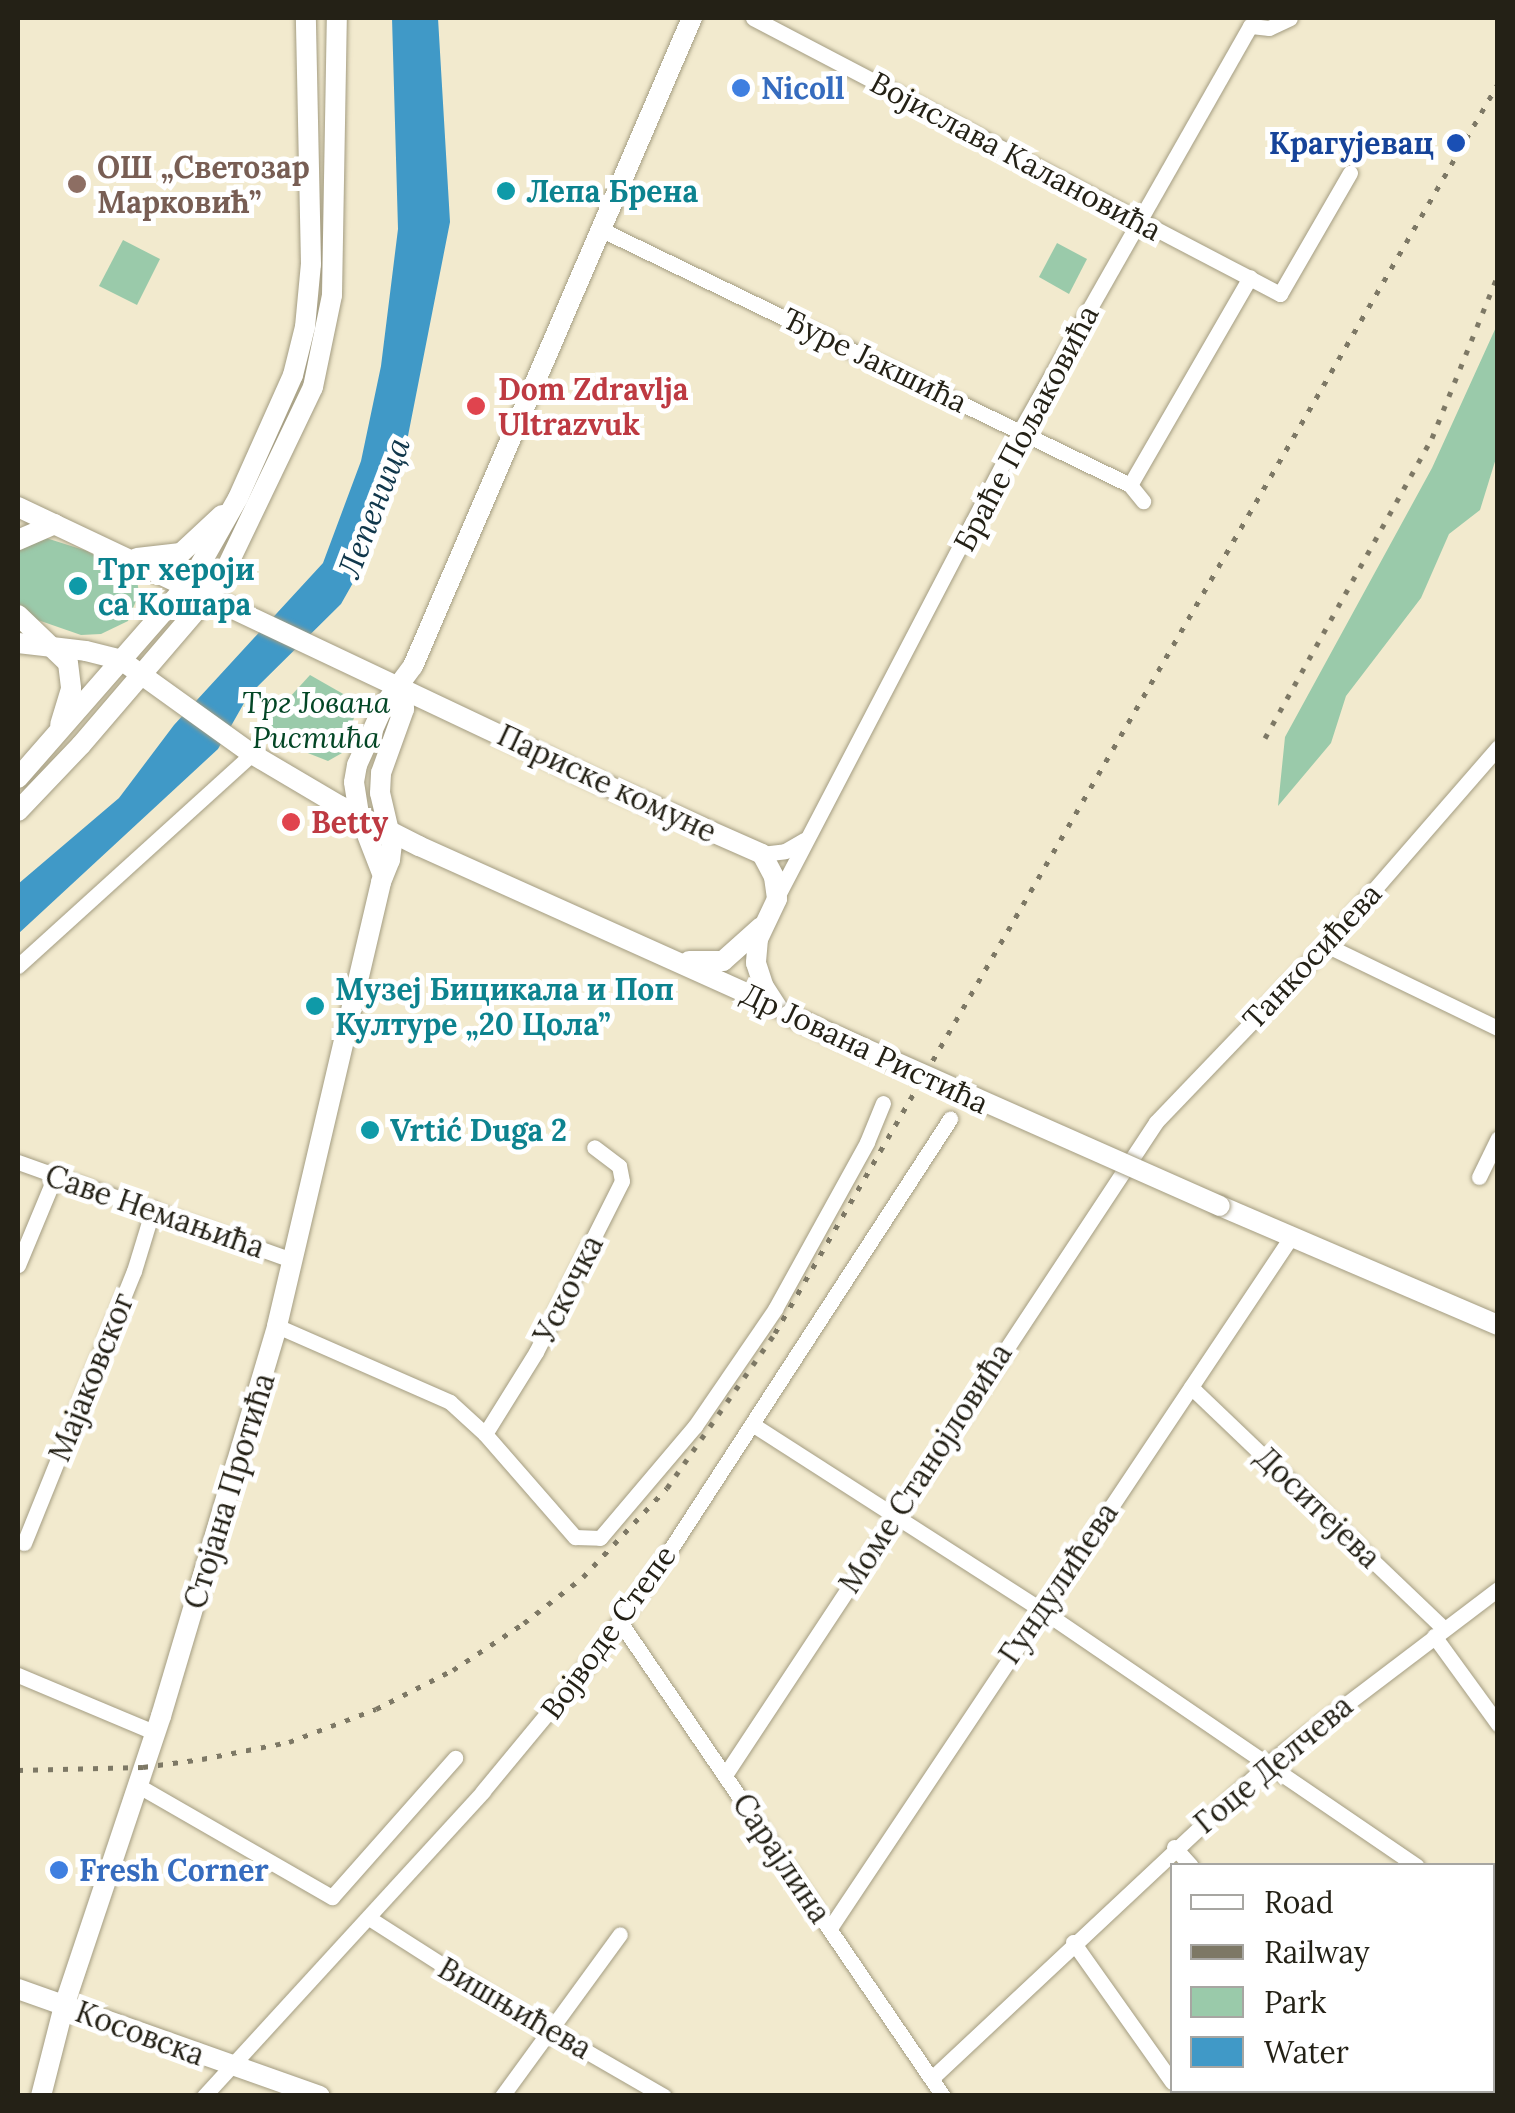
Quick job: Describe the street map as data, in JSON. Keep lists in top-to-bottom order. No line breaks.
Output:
{"streets":{"main road":["Париске комуне","Др Јована Ристића","Стојана Протића","Косовска"],"street":["Војислава Калановића","Ђуре Јакшића","Браће Пољаковића","Танкосићева","Саве Немањића","Ускочка","Мајаковског","Моме Станојловића","Доситејева","Гундулићева","Војводе Степе","Гоце Делчева","Сарајлина","Вишњићева"]},"crossings":[["Војислава Калановића","Браће Пољаковића"],["Ђуре Јакшића","Браће Пољаковића"],["Танкосићева","Моме Станојловића"],["Др Јована Ристића","Стојана Протића"],["Др Јована Ристића","Гундулићева"],["Саве Немањића","Мајаковског"],["Саве Немањића","Стојана Протића"],["Ускочка","Војводе Степе"],["Моме Станојловића","Сарајлина"],["Стојана Протића","Косовска"],["Доситејева","Гундулићева"],["Доситејева","Гоце Делчева"],["Гундулићева","Сарајлина"],["Војводе Степе","Сарајлина"],["Војводе Степе","Вишњићева"],["Војводе Степе","Косовска"],["Гоце Делчева","Сарајлина"]],"water":["Лепеница"],"parks":["Трг Јована Ристића"],"places":["Nicoll","Крагујевац","ОШ „Светозар Марковић”","Лепа Брена","Dom Zdravlja Ultrazvuk","Трг хероји са Кошара","Betty","Музеј Бицикала и Поп Културе „20 Цола”","Vrtić Duga 2","Fresh Corner"],"legend":["Road","Railway","Park","Water"]}
